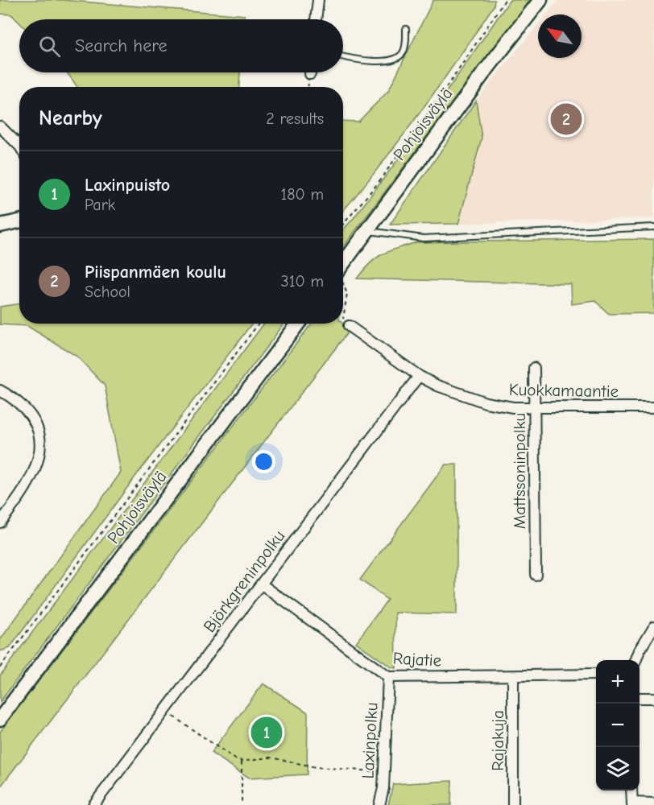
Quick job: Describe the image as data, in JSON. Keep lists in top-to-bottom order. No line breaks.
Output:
{"streets":{"main road":["Pohjoisväylä"],"street":["Kuokkamaantie","Mattssoninpolku","Björkgreninpolku","Rajatie","Laxinpolku","Rajakuja"]},"crossings":[["Kuokkamaantie","Mattssoninpolku"],["Kuokkamaantie","Björkgreninpolku"],["Björkgreninpolku","Rajatie"],["Rajatie","Laxinpolku"],["Rajatie","Rajakuja"]],"north":"top left","page":{"search":"Search here","heading":["Nearby","2 results"],"pins":["2","1"],"list":[{"mark":"1","name":"Laxinpuisto","note":"Park","value":"180 m"},{"mark":"2","name":"Piispanmäen koulu","note":"School","value":"310 m"}],"map_buttons":["+","−"]}}
